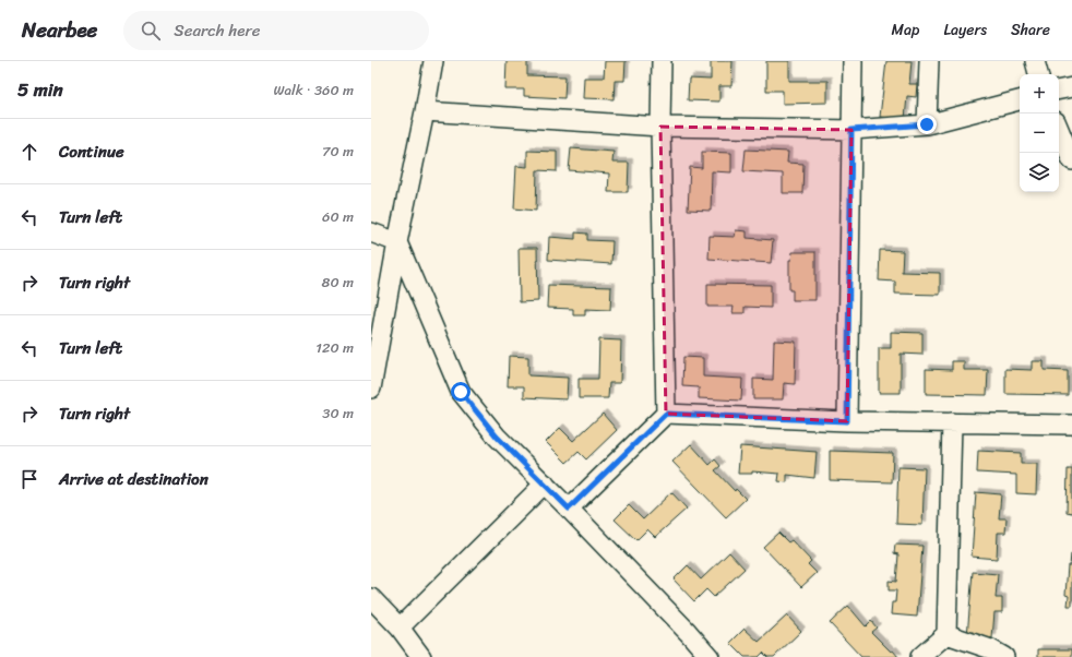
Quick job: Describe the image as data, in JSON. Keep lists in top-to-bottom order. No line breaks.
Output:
{"page":{"header":"Nearbee","search":"Search here","nav":["Map","Layers","Share"],"heading":["5 min","Walk · 360 m"],"map_buttons":["+","−"],"list":[["Continue","70 m"],["Turn left","60 m"],["Turn right","80 m"],["Turn left","120 m"],["Turn right","30 m"],"Arrive at destination"]}}
